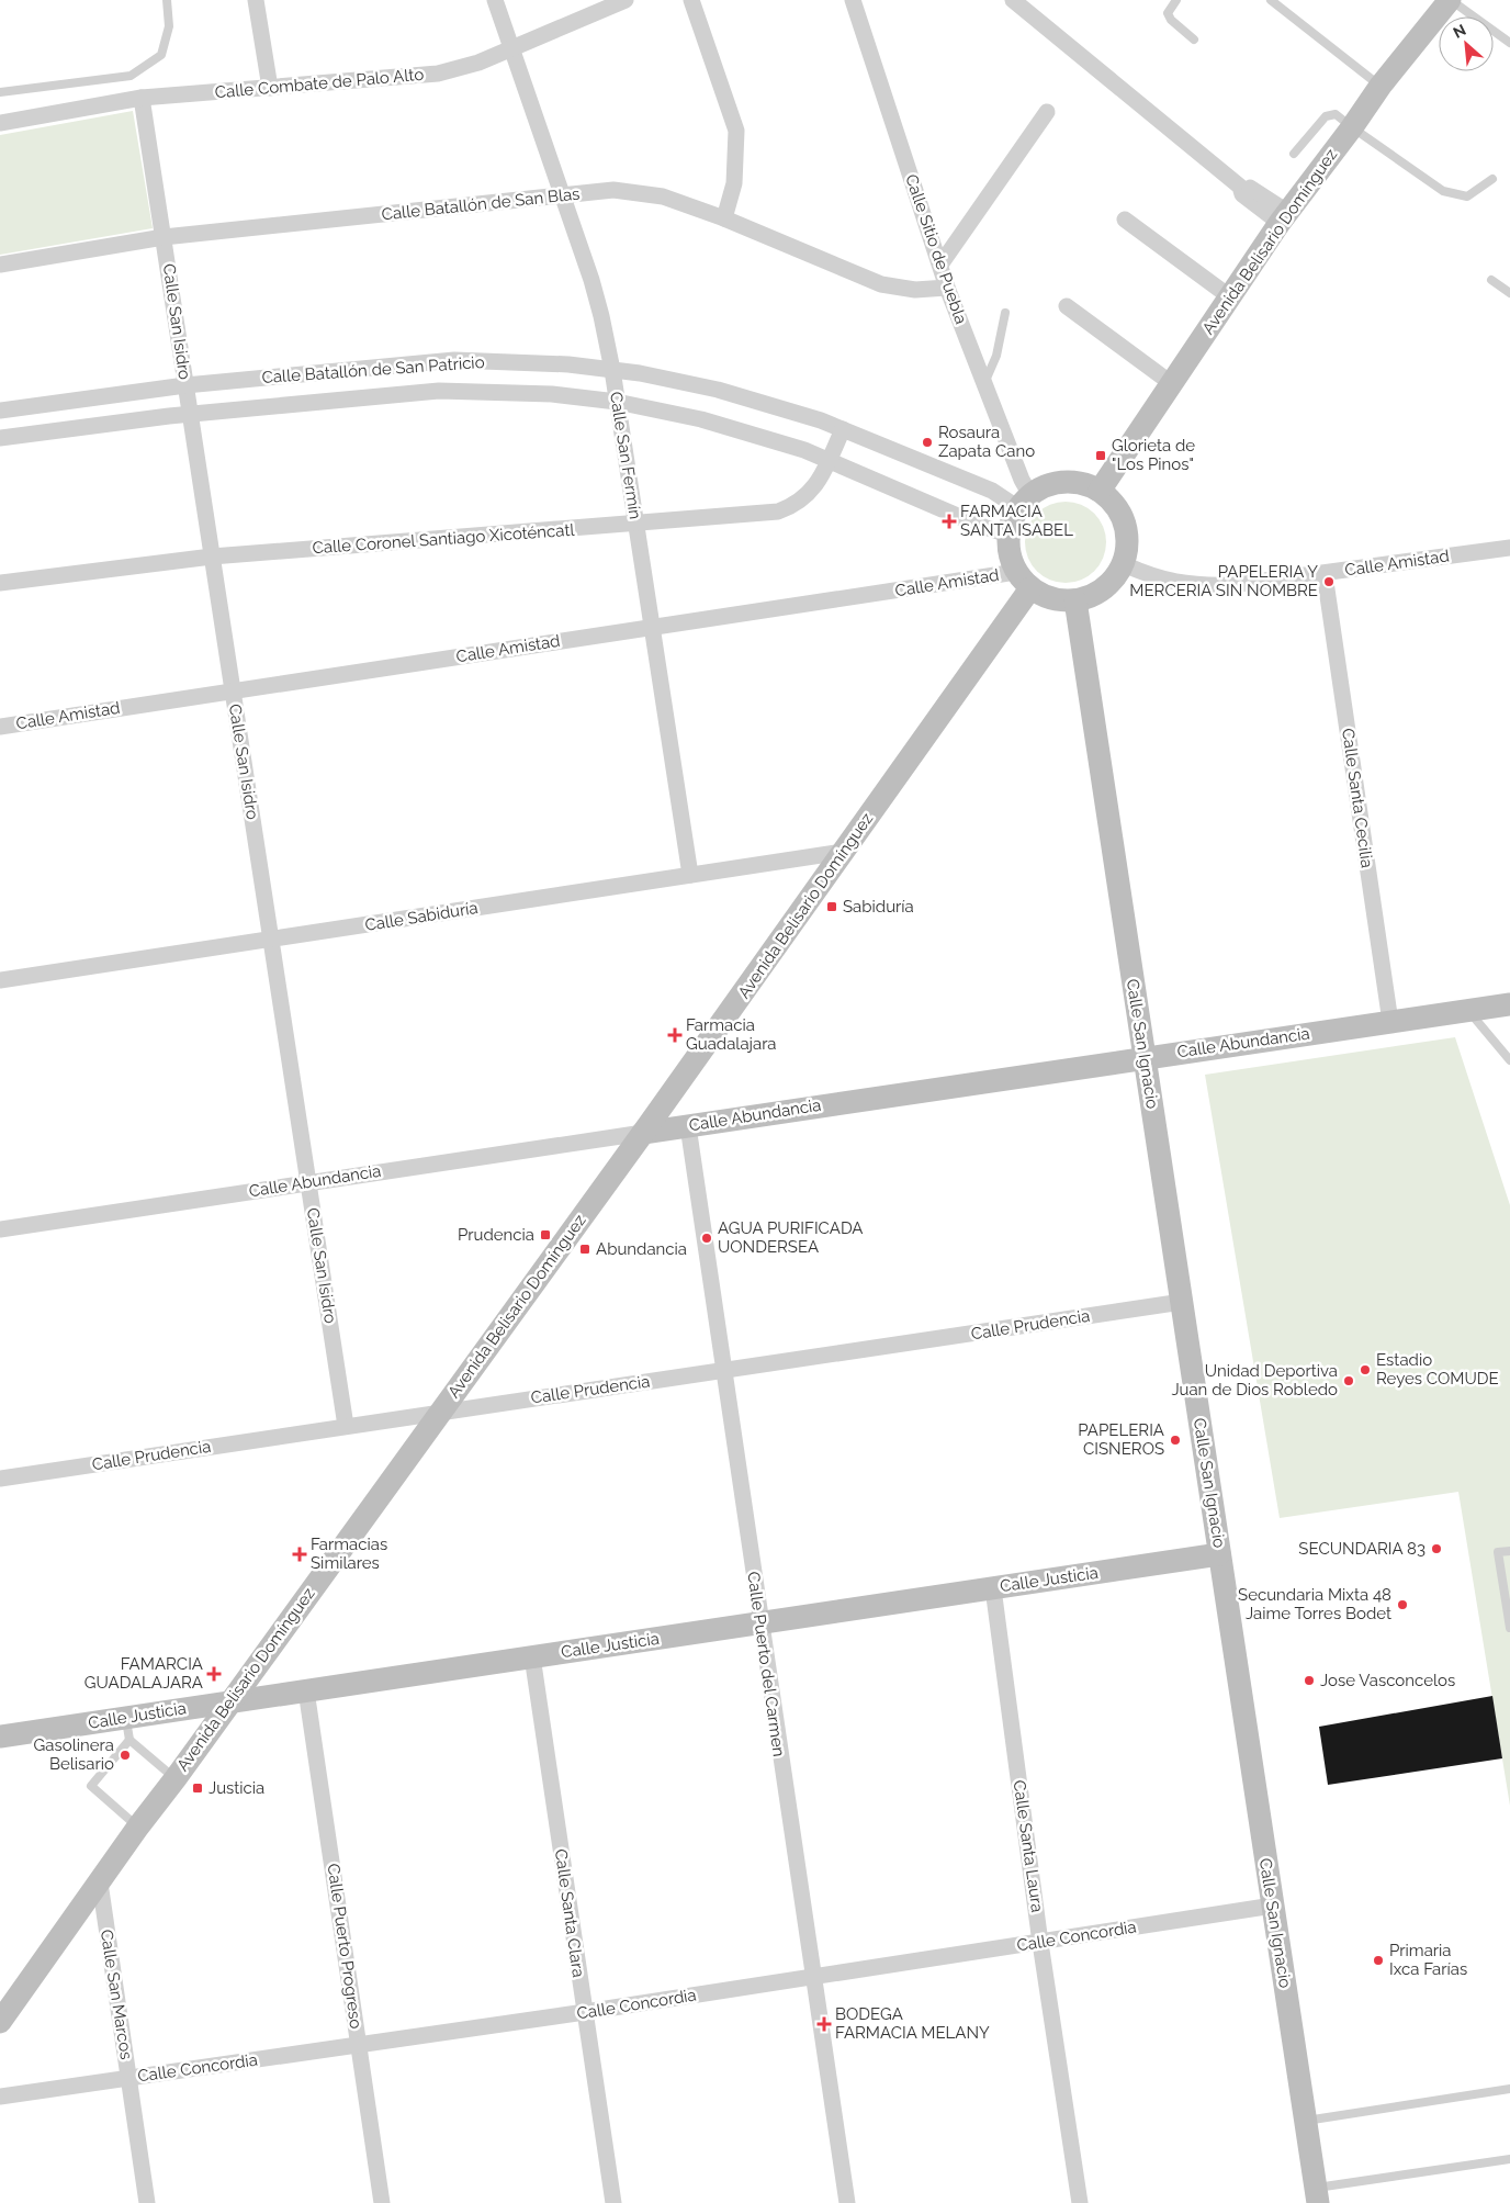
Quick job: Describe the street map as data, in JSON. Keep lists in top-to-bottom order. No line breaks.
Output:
{"streets":{"street":["Calle Combate de Palo Alto","Calle Batallón de San Blas","Avenida Belisario Domínguez","Calle Sitio de Puebla","Calle San Isidro","Calle Batallón de San Patricio","Calle San Fermín","Calle Coronel Santiago Xicoténcatl","Calle Amistad","Calle Santa Cecilia","Calle Sabiduría","Calle Abundancia","Calle San Ignacio","Calle Prudencia","Calle Justicia","Calle Puerto del Carmen","Calle Santa Laura","Calle Santa Clara","Calle Concordia","Calle Puerto Progreso","Calle San Marcos"]},"crossings":[["Calle Combate de Palo Alto","Calle San Isidro"],["Calle Combate de Palo Alto","Calle San Fermín"],["Calle Batallón de San Blas","Calle Sitio de Puebla"],["Calle Batallón de San Blas","Calle San Isidro"],["Calle Batallón de San Blas","Calle San Fermín"],["Avenida Belisario Domínguez","Calle Sitio de Puebla"],["Avenida Belisario Domínguez","Calle Batallón de San Patricio"],["Avenida Belisario Domínguez","Calle Amistad"],["Avenida Belisario Domínguez","Calle Sabiduría"],["Avenida Belisario Domínguez","Calle Abundancia"],["Avenida Belisario Domínguez","Calle San Ignacio"],["Avenida Belisario Domínguez","Calle Prudencia"],["Avenida Belisario Domínguez","Calle Justicia"],["Avenida Belisario Domínguez","Calle San Marcos"],["Calle Sitio de Puebla","Calle Batallón de San Patricio"],["Calle Sitio de Puebla","Calle Amistad"],["Calle Sitio de Puebla","Calle San Ignacio"],["Calle San Isidro","Calle Batallón de San Patricio"],["Calle San Isidro","Calle Coronel Santiago Xicoténcatl"],["Calle San Isidro","Calle Amistad"],["Calle San Isidro","Calle Sabiduría"],["Calle San Isidro","Calle Abundancia"],["Calle San Isidro","Calle Prudencia"],["Calle Batallón de San Patricio","Calle San Fermín"],["Calle Batallón de San Patricio","Calle Coronel Santiago Xicoténcatl"],["Calle Batallón de San Patricio","Calle Amistad"],["Calle Batallón de San Patricio","Calle San Ignacio"],["Calle San Fermín","Calle Coronel Santiago Xicoténcatl"],["Calle San Fermín","Calle Amistad"],["Calle San Fermín","Calle Sabiduría"],["Calle Amistad","Calle Santa Cecilia"],["Calle Amistad","Calle San Ignacio"],["Calle Santa Cecilia","Calle Abundancia"],["Calle Abundancia","Calle San Ignacio"],["Calle Abundancia","Calle Puerto del Carmen"],["Calle San Ignacio","Calle Prudencia"],["Calle San Ignacio","Calle Justicia"],["Calle San Ignacio","Calle Concordia"],["Calle Prudencia","Calle Puerto del Carmen"],["Calle Justicia","Calle Puerto del Carmen"],["Calle Justicia","Calle Santa Laura"],["Calle Justicia","Calle Santa Clara"],["Calle Justicia","Calle Puerto Progreso"],["Calle Puerto del Carmen","Calle Concordia"],["Calle Santa Laura","Calle Concordia"],["Calle Santa Clara","Calle Concordia"],["Calle Concordia","Calle Puerto Progreso"],["Calle Concordia","Calle San Marcos"]],"places":{"other":["Rosaura Zapata Cano","PAPELERIA Y MERCERIA SIN NOMBRE","AGUA PURIFICADA UONDERSEA","Estadio Reyes COMUDE","Unidad Deportiva Juan de Dios Robledo","PAPELERIA CISNEROS","SECUNDARIA 83","Secundaria Mixta 48 Jaime Torres Bodet","Jose Vasconcelos","Gasolinera Belisario","Primaria Ixca Farías"],"transit":["Glorieta de \"Los Pinos\"","Sabiduría","Prudencia","Abundancia","Justicia"],"health":["FARMACIA SANTA ISABEL","Farmacia Guadalajara","Farmacias Similares","FAMARCIA GUADALAJARA","BODEGA FARMACIA MELANY"]},"north":"top left"}
